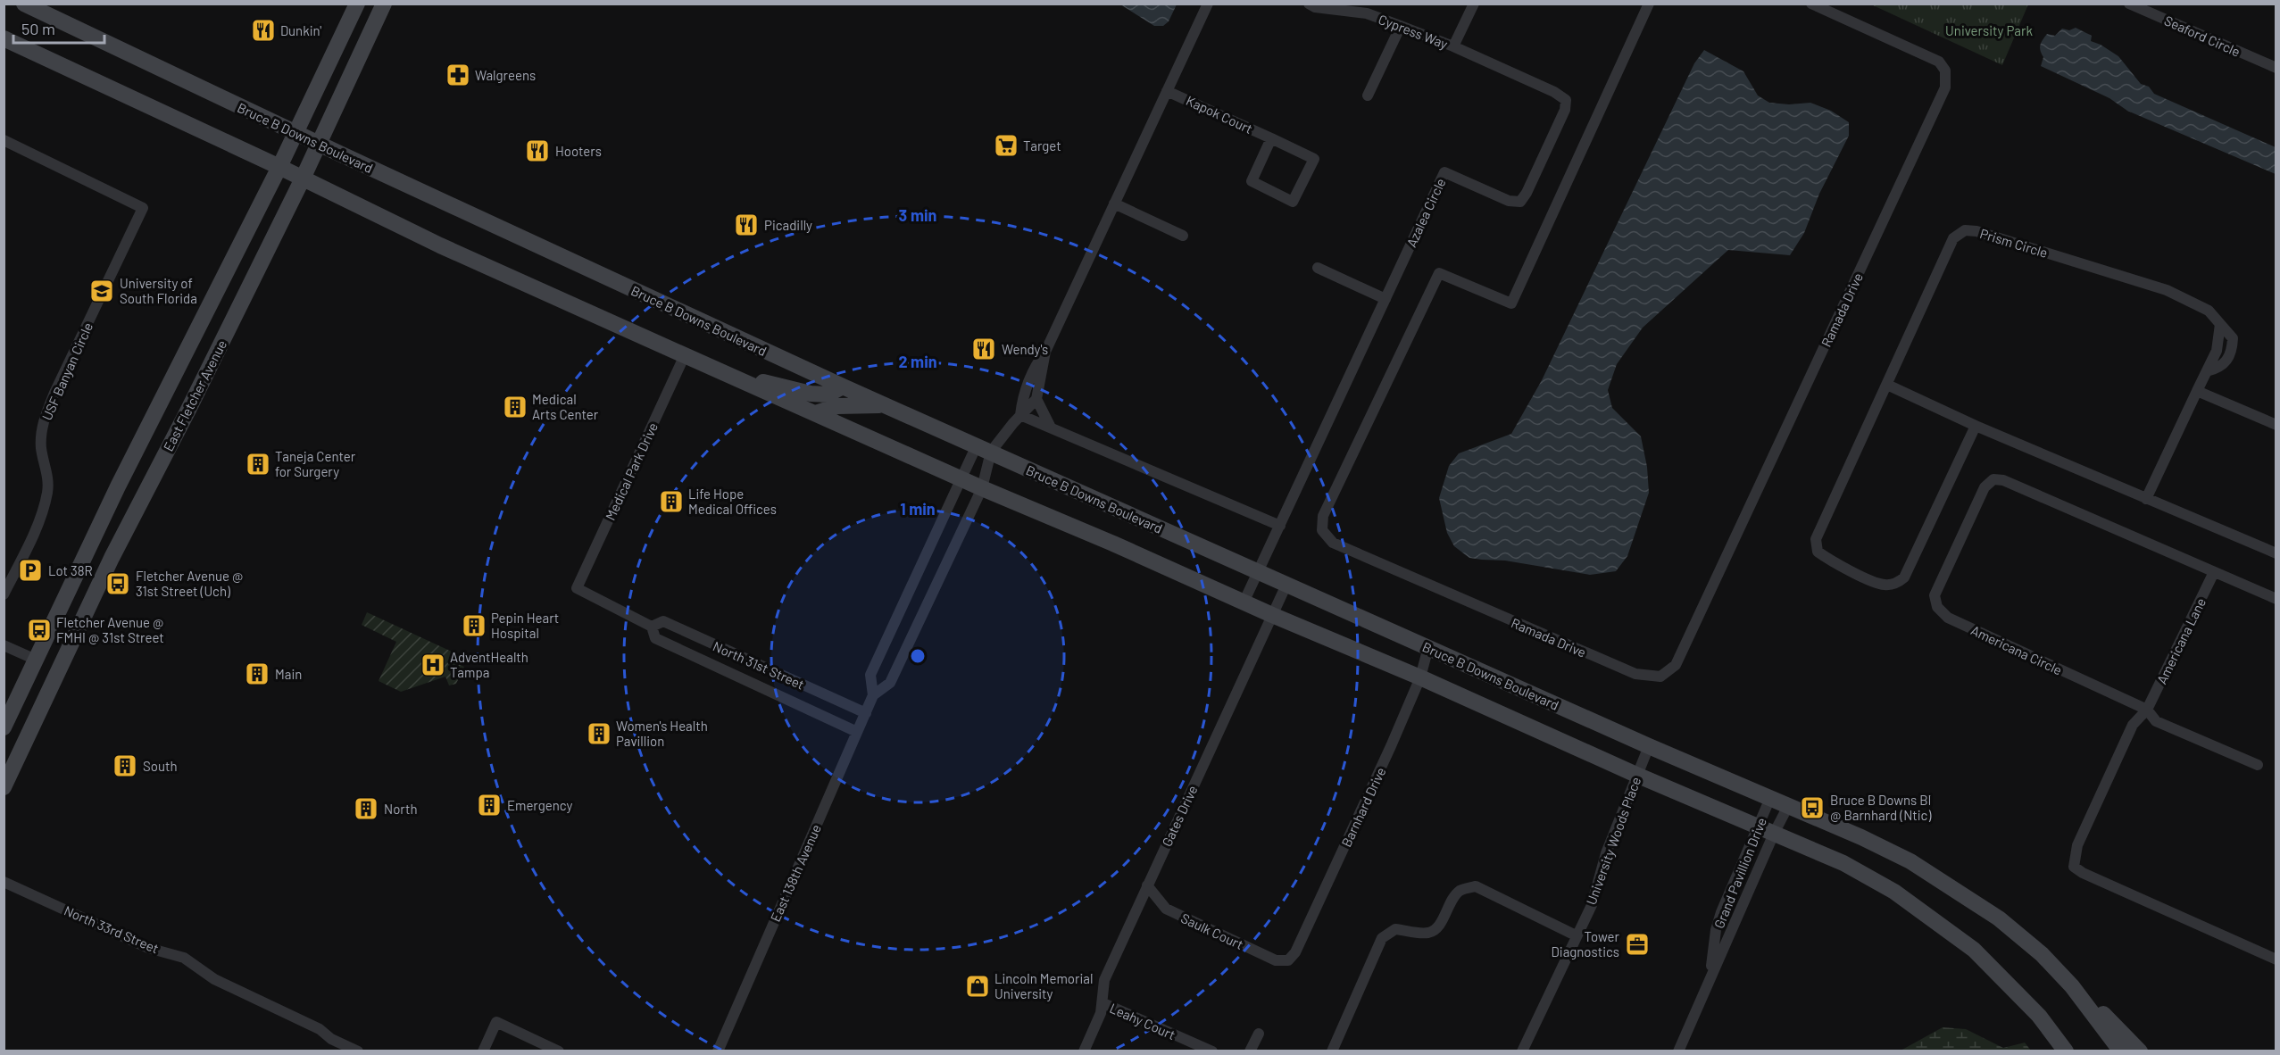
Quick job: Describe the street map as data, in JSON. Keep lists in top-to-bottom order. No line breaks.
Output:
{"streets":{"main road":["Bruce B Downs Boulevard","East Fletcher Avenue"],"street":["Cypress Way","Seaford Circle","Kapok Court","Azalea Circle","Prism Circle","Ramada Drive","USF Banyan Circle","Medical Park Drive","Americana Lane","Americana Circle","North 31st Street","Barnhard Drive","Gates Drive","University Woods Place","East 138th Avenue","Grand Pavillion Drive","North 33rd Street","Saulk Court","Leahy Court"]},"crossings":[["Cypress Way","Azalea Circle"],["Bruce B Downs Boulevard","Azalea Circle"],["Bruce B Downs Boulevard","East Fletcher Avenue"],["Bruce B Downs Boulevard","Barnhard Drive"],["Bruce B Downs Boulevard","Gates Drive"],["Bruce B Downs Boulevard","University Woods Place"],["Bruce B Downs Boulevard","East 138th Avenue"],["Bruce B Downs Boulevard","Grand Pavillion Drive"],["Medical Park Drive","North 31st Street"],["Americana Lane","Americana Circle"],["North 31st Street","East 138th Avenue"],["Barnhard Drive","Saulk Court"],["Gates Drive","Saulk Court"],["Gates Drive","Leahy Court"]],"parks":["University Park"],"places":{"restaurant":["Dunkin'","Hooters","Picadilly","Wendy's"],"pharmacy":["Walgreens"],"supermarket":["Target"],"school or university":["University of South Florida"],"building":["Medical Arts Center","Taneja Center for Surgery","Life Hope Medical Offices","Pepin Heart Hospital","Main","Women's Health Pavillion","South","Emergency","North"],"parking":["Lot 38R"],"bus stop":["Fletcher Avenue @ 31st Street (Uch)","Fletcher Avenue @ FMHI @ 31st Street","Bruce B Downs Bl @ Barnhard (Ntic)"],"hospital":["AdventHealth Tampa"],"office":["Tower Diagnostics"],"shop":["Lincoln Memorial University"]},"scale_bar":"50 m","rings":["3 min","2 min","1 min"]}
